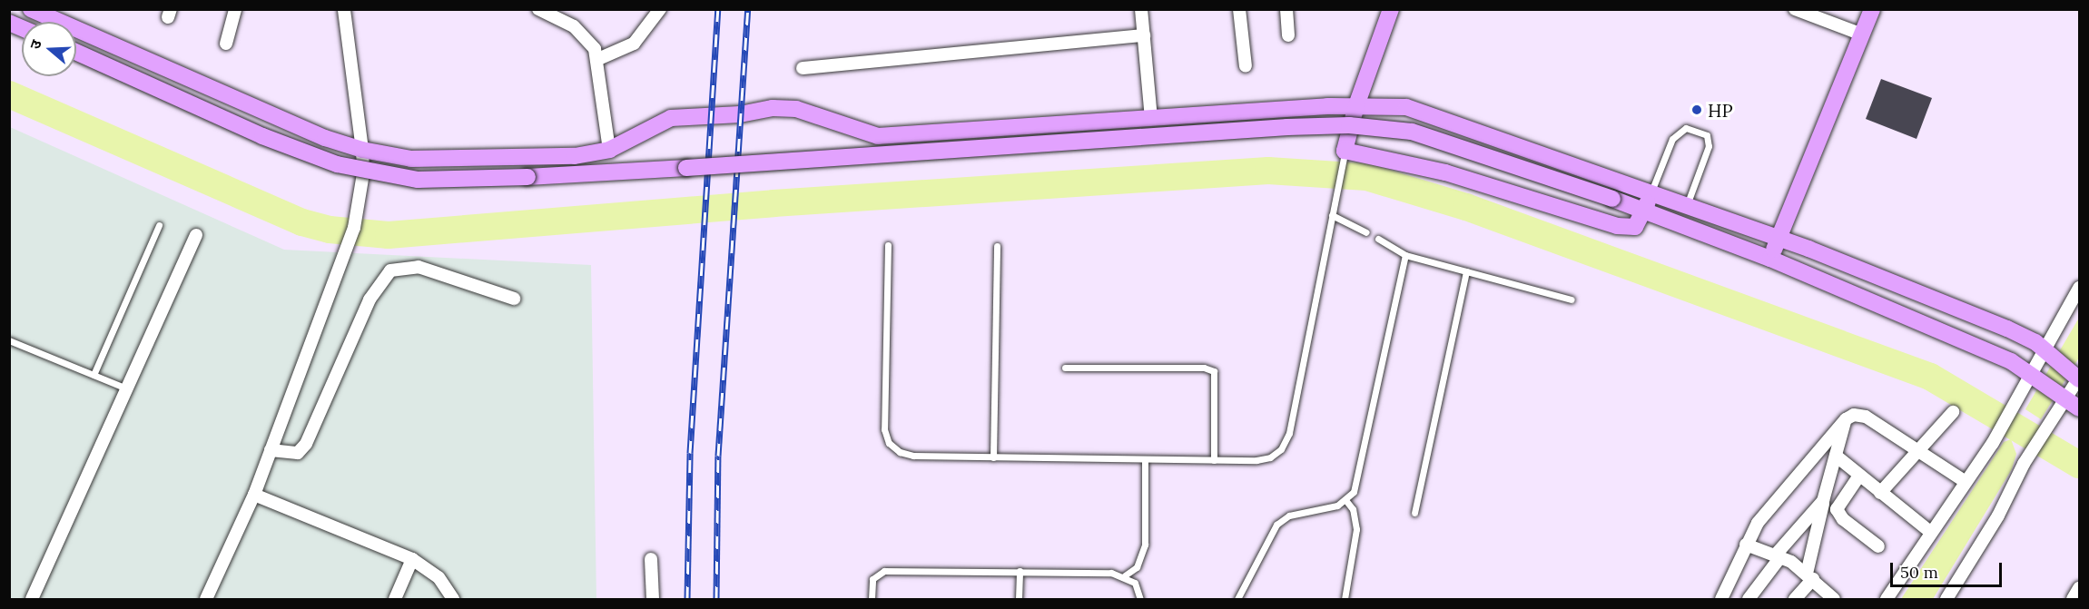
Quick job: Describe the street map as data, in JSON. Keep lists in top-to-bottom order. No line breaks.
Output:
{"places":["HP"],"scale_bar":"50 m","north":"left"}
